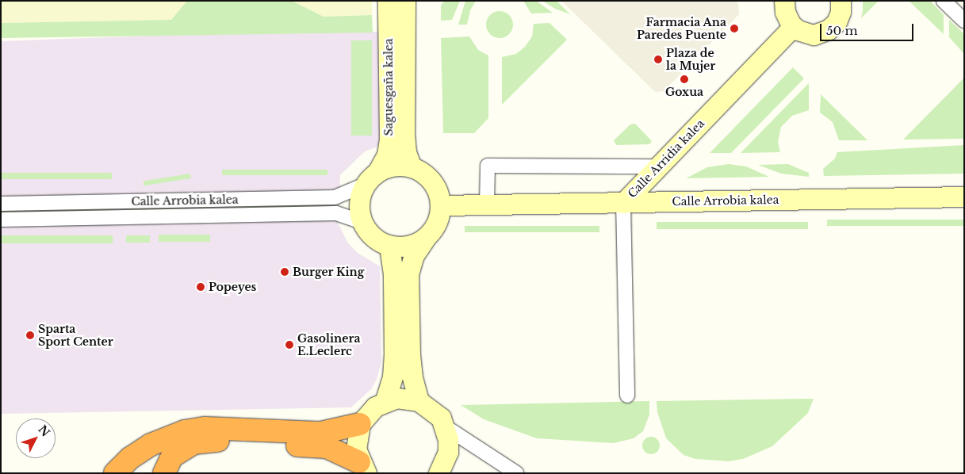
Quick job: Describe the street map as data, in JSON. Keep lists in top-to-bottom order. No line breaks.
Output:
{"streets":{"street":["Saguesgaña kalea","Calle Arridia kalea","Calle Arrobia kalea"]},"crossings":[["Saguesgaña kalea","Calle Arrobia kalea"],["Calle Arridia kalea","Calle Arrobia kalea"]],"places":["Farmacia Ana Paredes Puente","Plaza de la Mujer","Goxua","Burger King","Popeyes","Sparta Sport Center","Gasolinera E.Leclerc"],"scale_bar":"50 m","north":"top right"}
